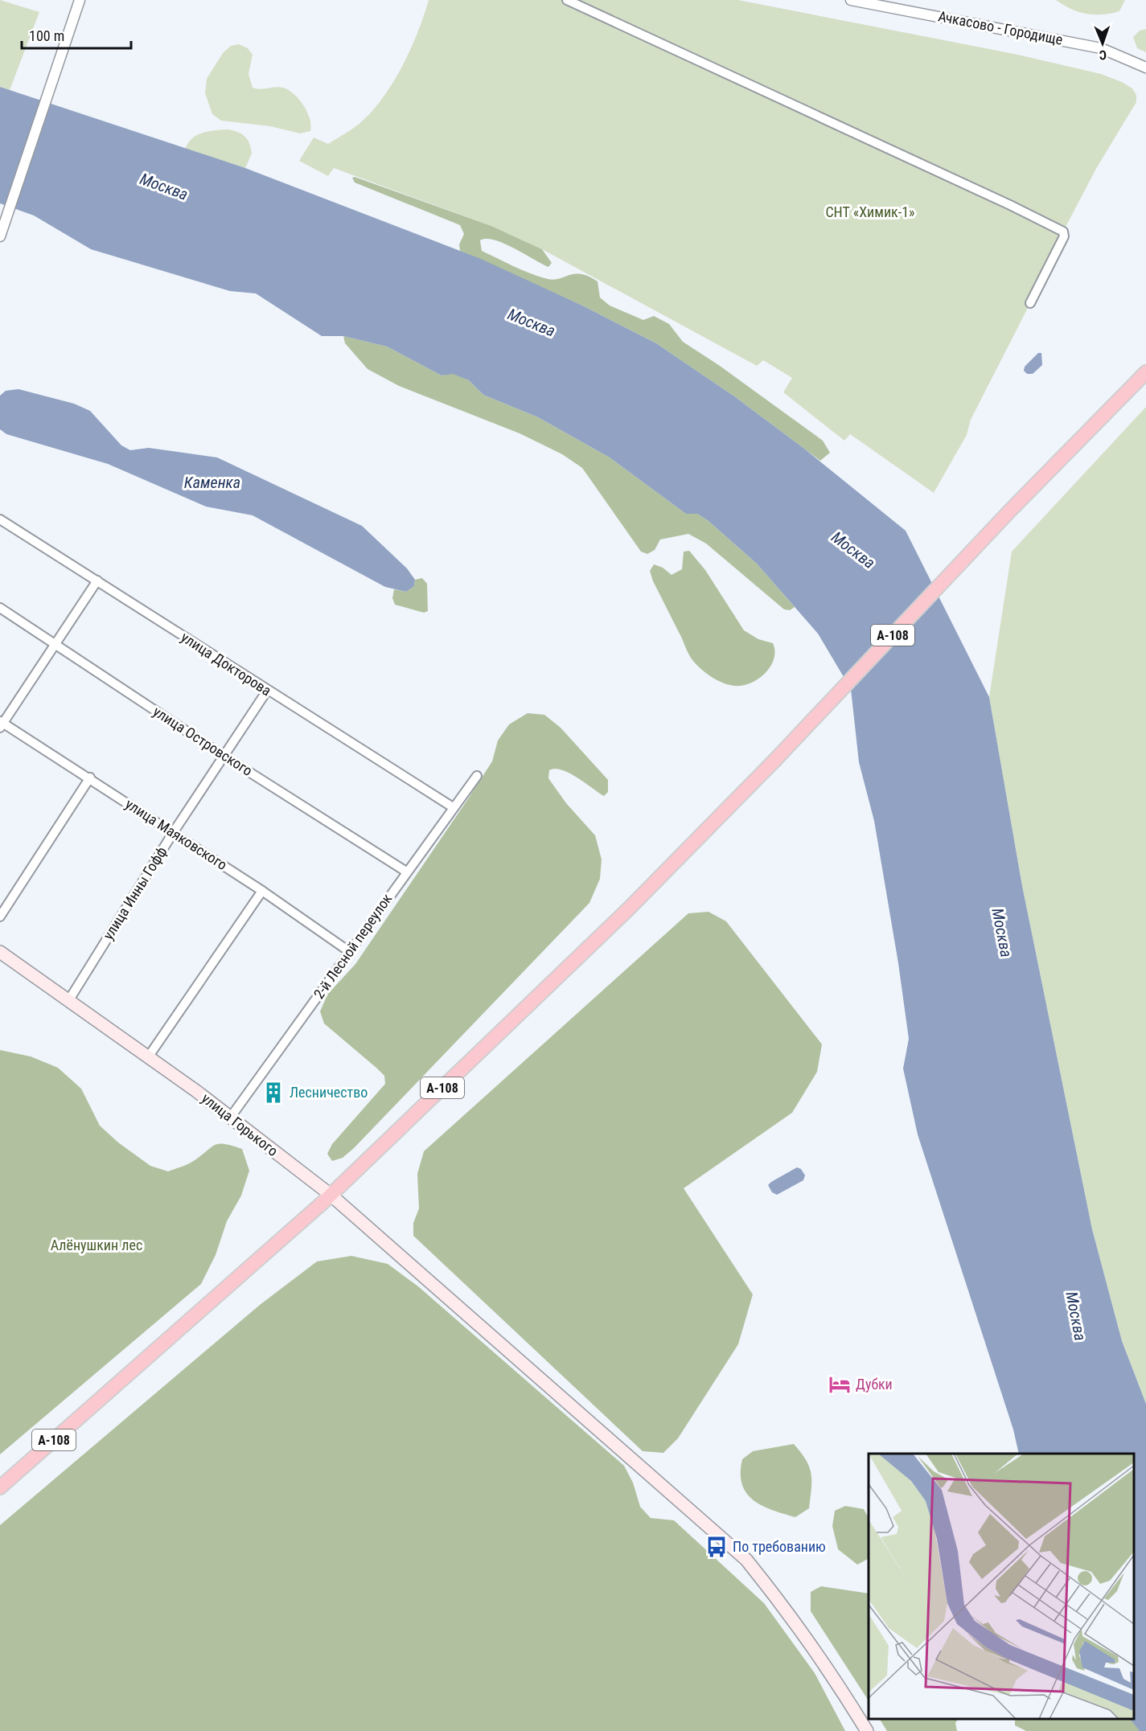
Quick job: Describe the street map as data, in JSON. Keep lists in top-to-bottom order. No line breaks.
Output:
{"streets":{"highway":["А-108"],"main road":["улица Горького"],"street":["Ачкасово - Городище","улица Докторова","улица Островского","улица Маяковского","улица Инны Гофф","2-й Лесной переулок"]},"crossings":[["А-108","улица Горького"],["улица Докторова","улица Инны Гофф"],["улица Докторова","2-й Лесной переулок"],["улица Островского","улица Инны Гофф"],["улица Островского","2-й Лесной переулок"],["улица Маяковского","улица Инны Гофф"],["улица Маяковского","2-й Лесной переулок"],["улица Инны Гофф","улица Горького"],["2-й Лесной переулок","улица Горького"]],"water":["Москва","Каменка"],"parks":["СНТ «Химик-1»","Алёнушкин лес"],"places":{"building":["Лесничество"],"hotel":["Дубки"],"bus stop":["По требованию"]},"scale_bar":"100 m","north":"bottom"}
